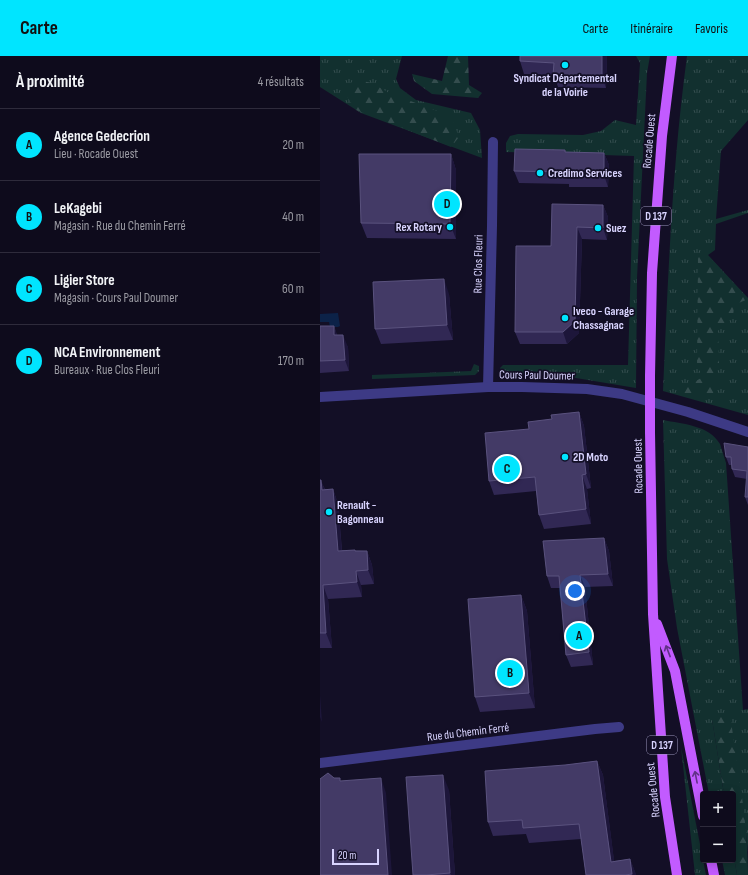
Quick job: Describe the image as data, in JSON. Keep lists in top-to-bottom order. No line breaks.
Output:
{"streets":{"main road":["Rocade Ouest","D 137"],"street":["Rue Clos Fleuri","Cours Paul Doumer","Rue du Chemin Ferré"]},"crossings":[["Rocade Ouest","D 137"],["Rue Clos Fleuri","Cours Paul Doumer"]],"places":["Syndicat Départemental de la Voirie","Credimo Services","Rex Rotary","Suez","Iveco - Garage Chassagnac","2D Moto","Renault - Bagonneau"],"scale_bar":"20 m","page":{"header":"Carte","nav":["Carte","Itinéraire","Favoris"],"heading":["À proximité","4 résultats"],"list":[{"mark":"A","name":"Agence Gedecrion","note":"Lieu · Rocade Ouest","value":"20 m"},{"mark":"B","name":"LeKagebi","note":"Magasin · Rue du Chemin Ferré","value":"40 m"},{"mark":"C","name":"Ligier Store","note":"Magasin · Cours Paul Doumer","value":"60 m"},{"mark":"D","name":"NCA Environnement","note":"Bureaux · Rue Clos Fleuri","value":"170 m"}],"pins":["D","C","A","B"],"map_buttons":["+","−"],"scale":"20 m"}}
